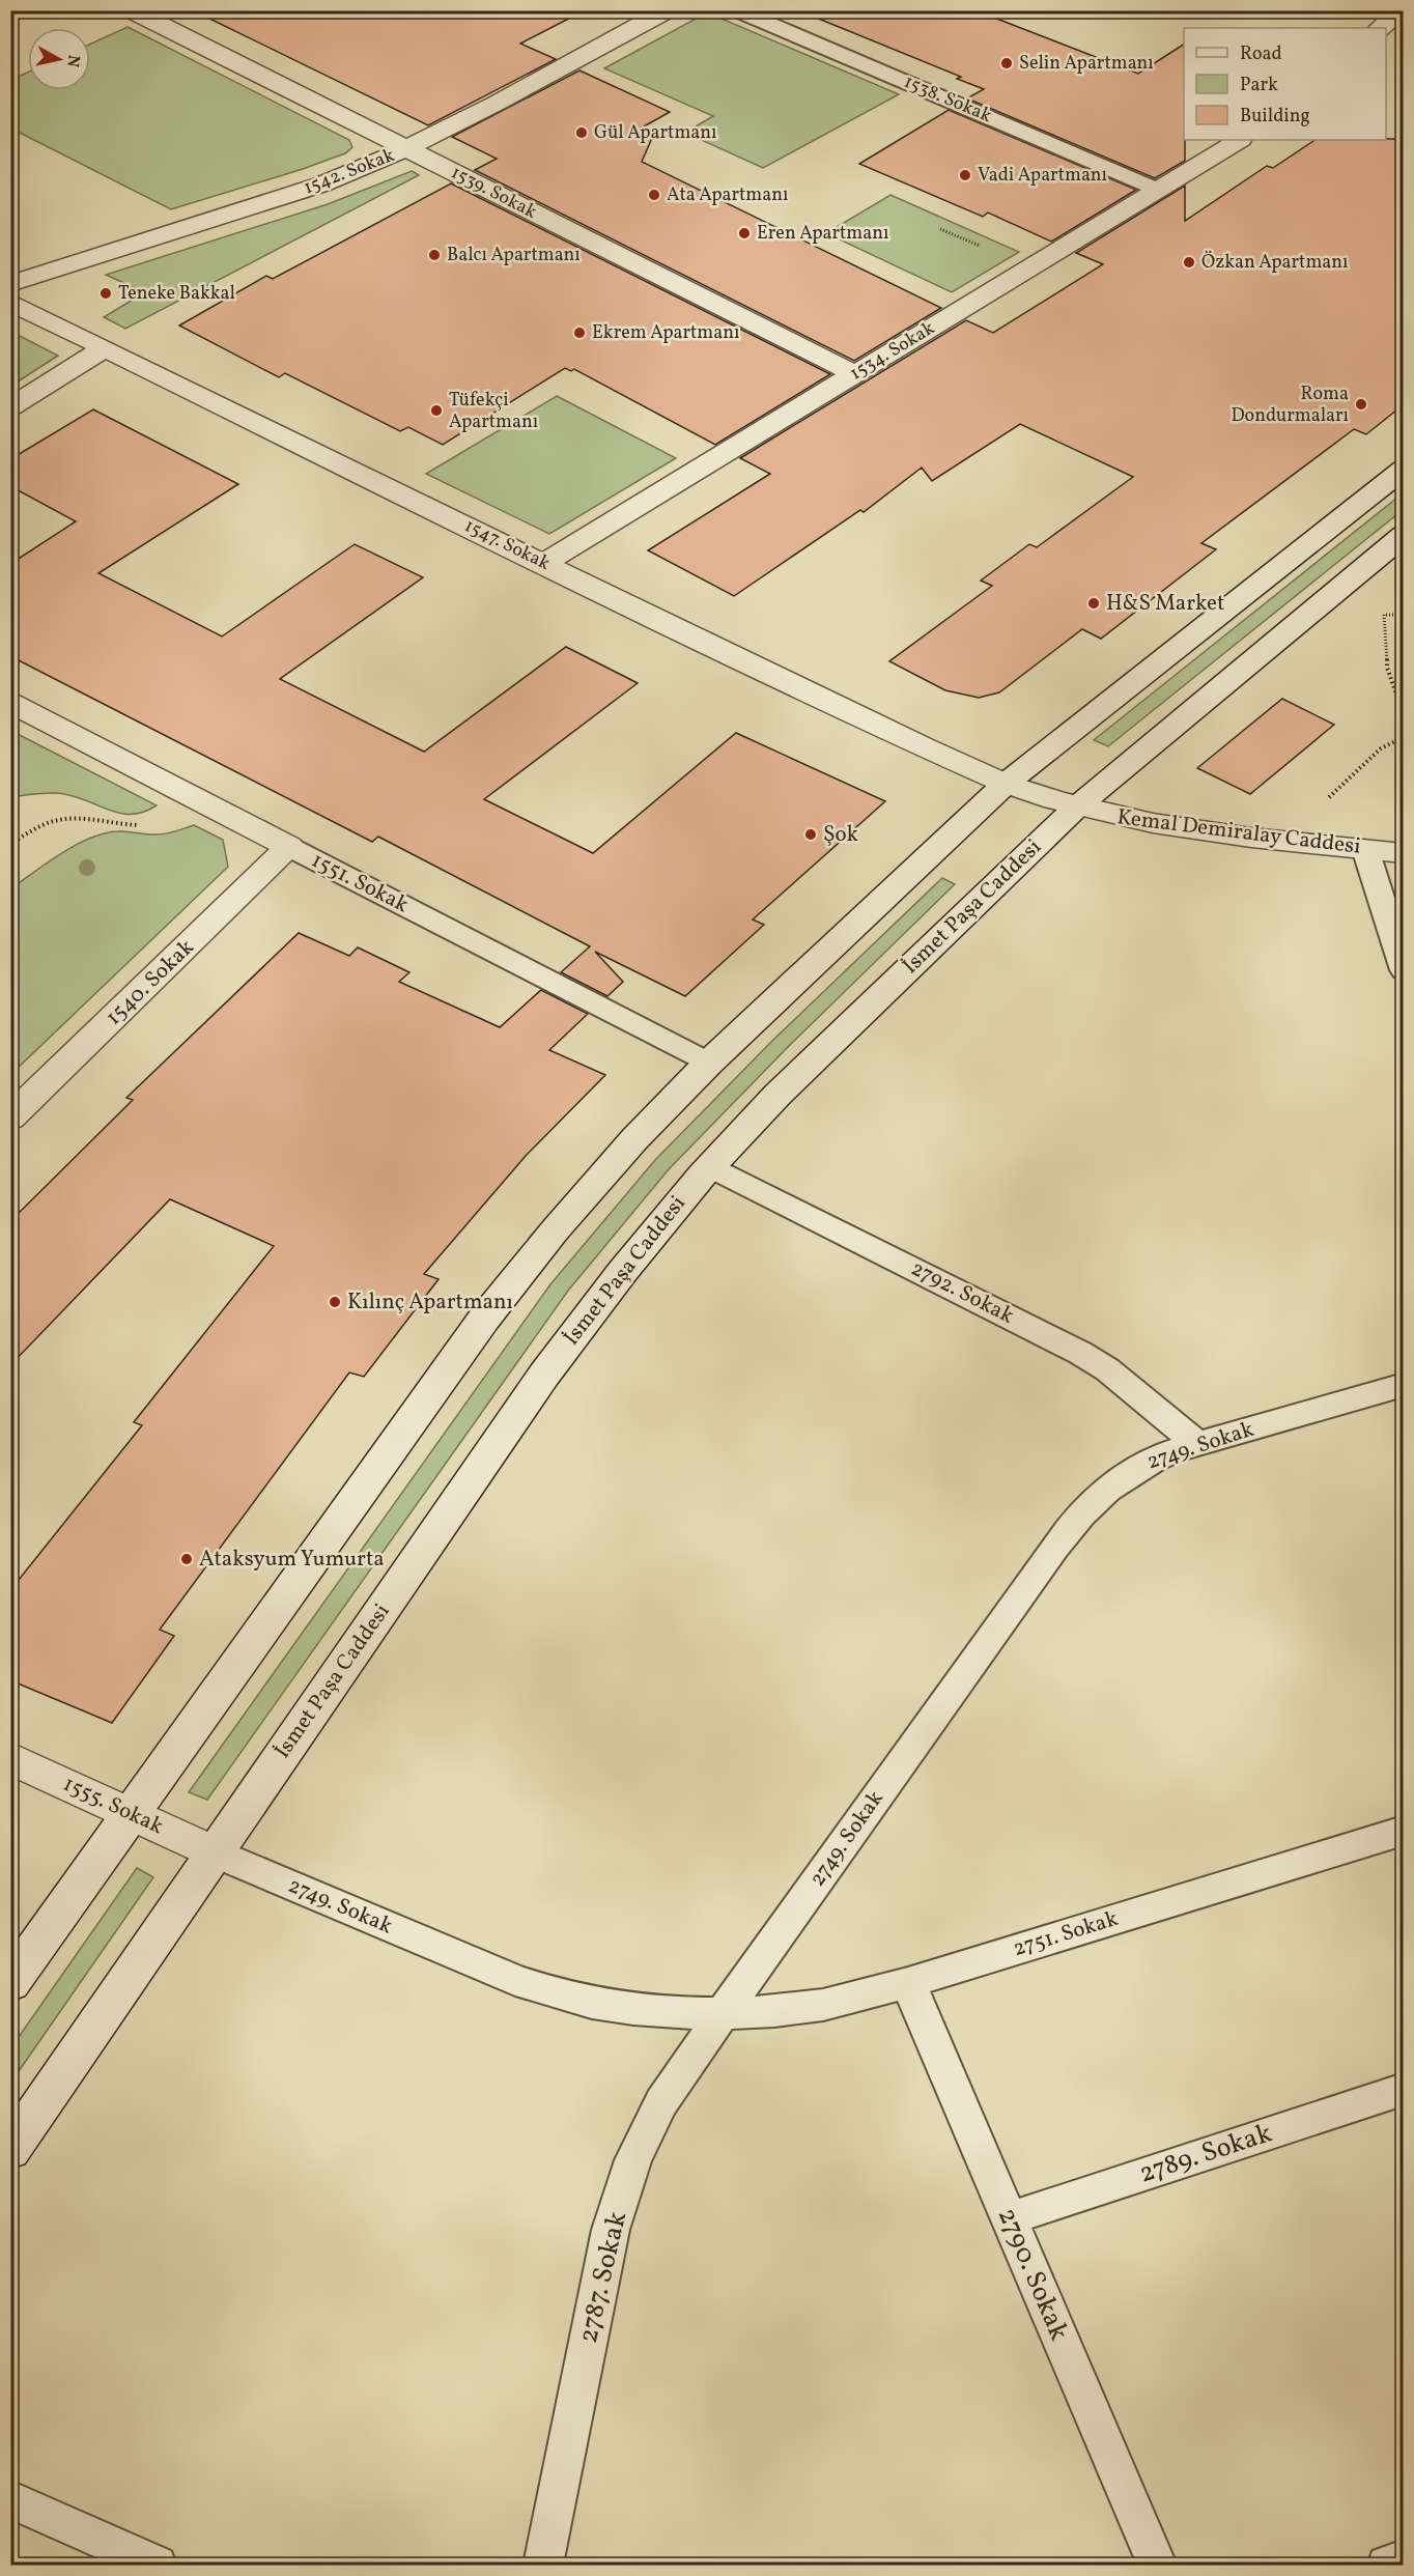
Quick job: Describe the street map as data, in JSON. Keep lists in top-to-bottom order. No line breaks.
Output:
{"streets":{"street":["1542. Sokak","1539. Sokak","1534. Sokak","1547. Sokak","Kemal Demiralay Caddesi","1551. Sokak","İsmet Paşa Caddesi","1540. Sokak","1555. Sokak"],"lane":["1538. Sokak","2792. Sokak","2749. Sokak","2751. Sokak","2789. Sokak","2790. Sokak","2787. Sokak"]},"crossings":[["1538. Sokak","1534. Sokak"],["1542. Sokak","1539. Sokak"],["1539. Sokak","1534. Sokak"],["1534. Sokak","1547. Sokak"],["1547. Sokak","Kemal Demiralay Caddesi"],["Kemal Demiralay Caddesi","İsmet Paşa Caddesi"],["1551. Sokak","1540. Sokak"],["İsmet Paşa Caddesi","2792. Sokak"],["İsmet Paşa Caddesi","2749. Sokak"],["İsmet Paşa Caddesi","1555. Sokak"],["2792. Sokak","2749. Sokak"],["2749. Sokak","1555. Sokak"],["2749. Sokak","2751. Sokak"],["2749. Sokak","2787. Sokak"],["2751. Sokak","2790. Sokak"],["2751. Sokak","2787. Sokak"],["2789. Sokak","2790. Sokak"]],"places":["Selin Apartmanı","Gül Apartmanı","Vadi Apartmanı","Ata Apartmanı","Eren Apartmanı","Balcı Apartmanı","Özkan Apartmanı","Teneke Bakkal","Ekrem Apartmanı","Roma Dondurmaları","Tüfekçi Apartmanı","H&S Market","Şok","Kılınç Apartmanı","Ataksyum Yumurta"],"legend":["Road","Park","Building"],"north":"right"}
